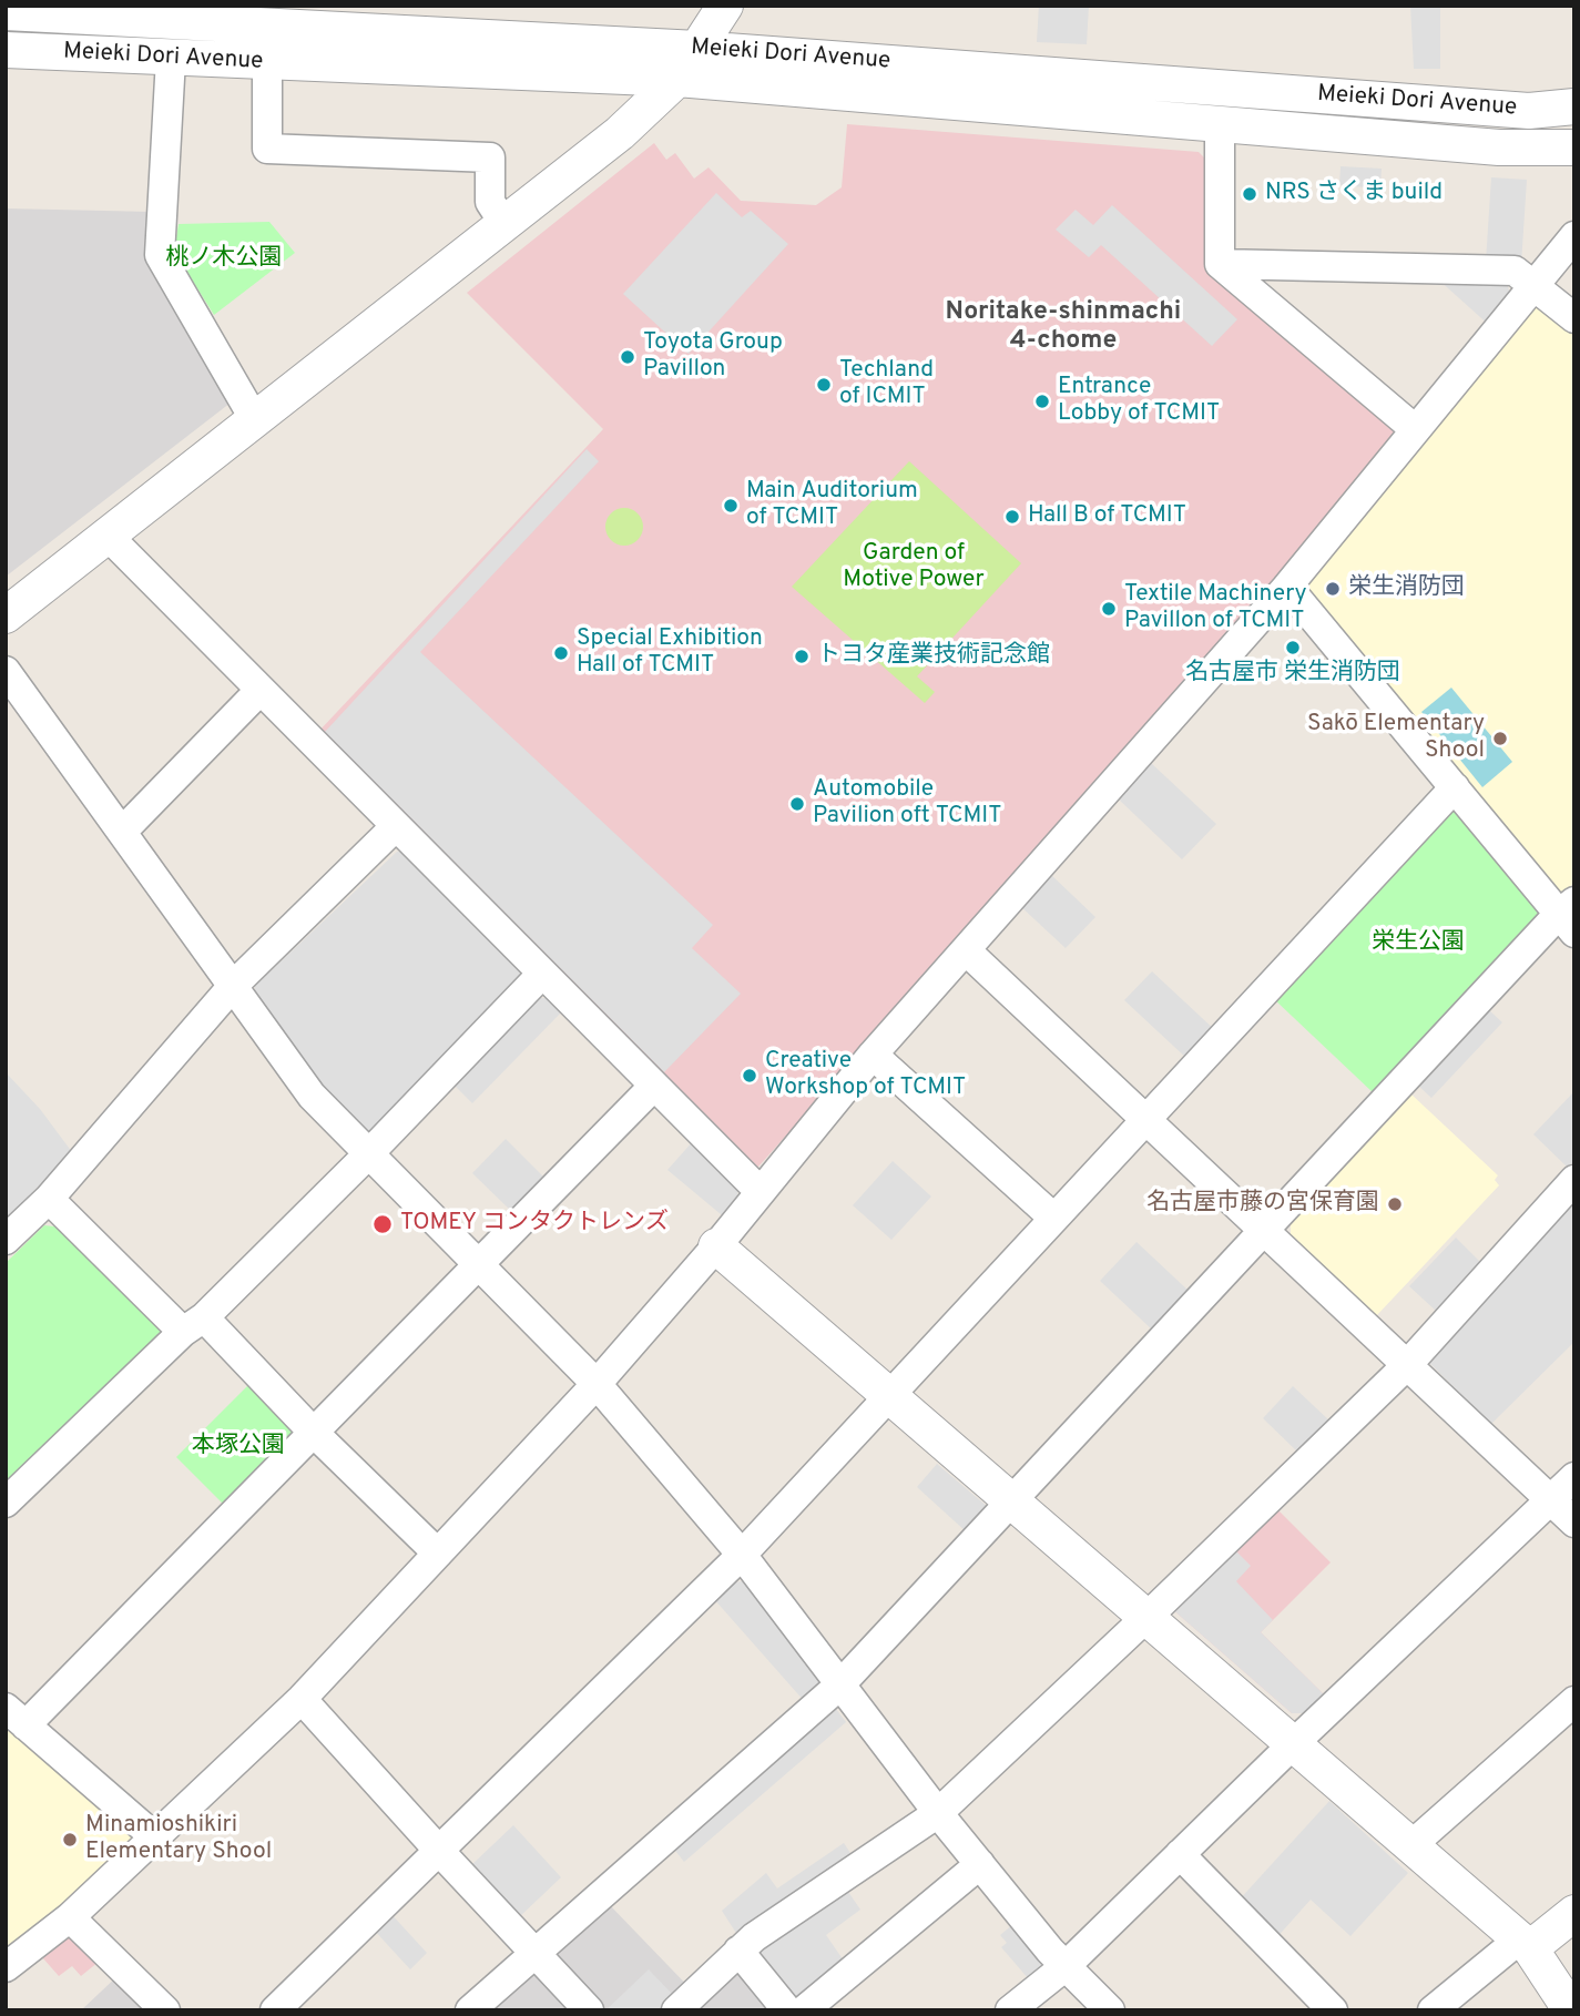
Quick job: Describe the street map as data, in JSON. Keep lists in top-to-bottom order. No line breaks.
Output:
{"streets":{"street":["Meieki Dori Avenue"]},"districts":["Noritake-shinmachi 4-chome"],"parks":["桃ノ木公園","Garden of Motive Power","栄生公園","本塚公園"],"places":["NRS さくま build","Toyota Group Pavillon","Techland of ICMIT","Entrance Lobby of TCMIT","Main Auditorium of TCMIT","Hall B of TCMIT","栄生消防団","Textile Machinery Pavillon of TCMIT","名古屋市 栄生消防団","Special Exhibition Hall of TCMIT","トヨタ産業技術記念館","Sakō Elementary Shool","Automobile Pavilion oft TCMIT","Creative Workshop of TCMIT","名古屋市藤の宮保育園","TOMEY コンタクトレンズ","Minamioshikiri Elementary Shool"]}
